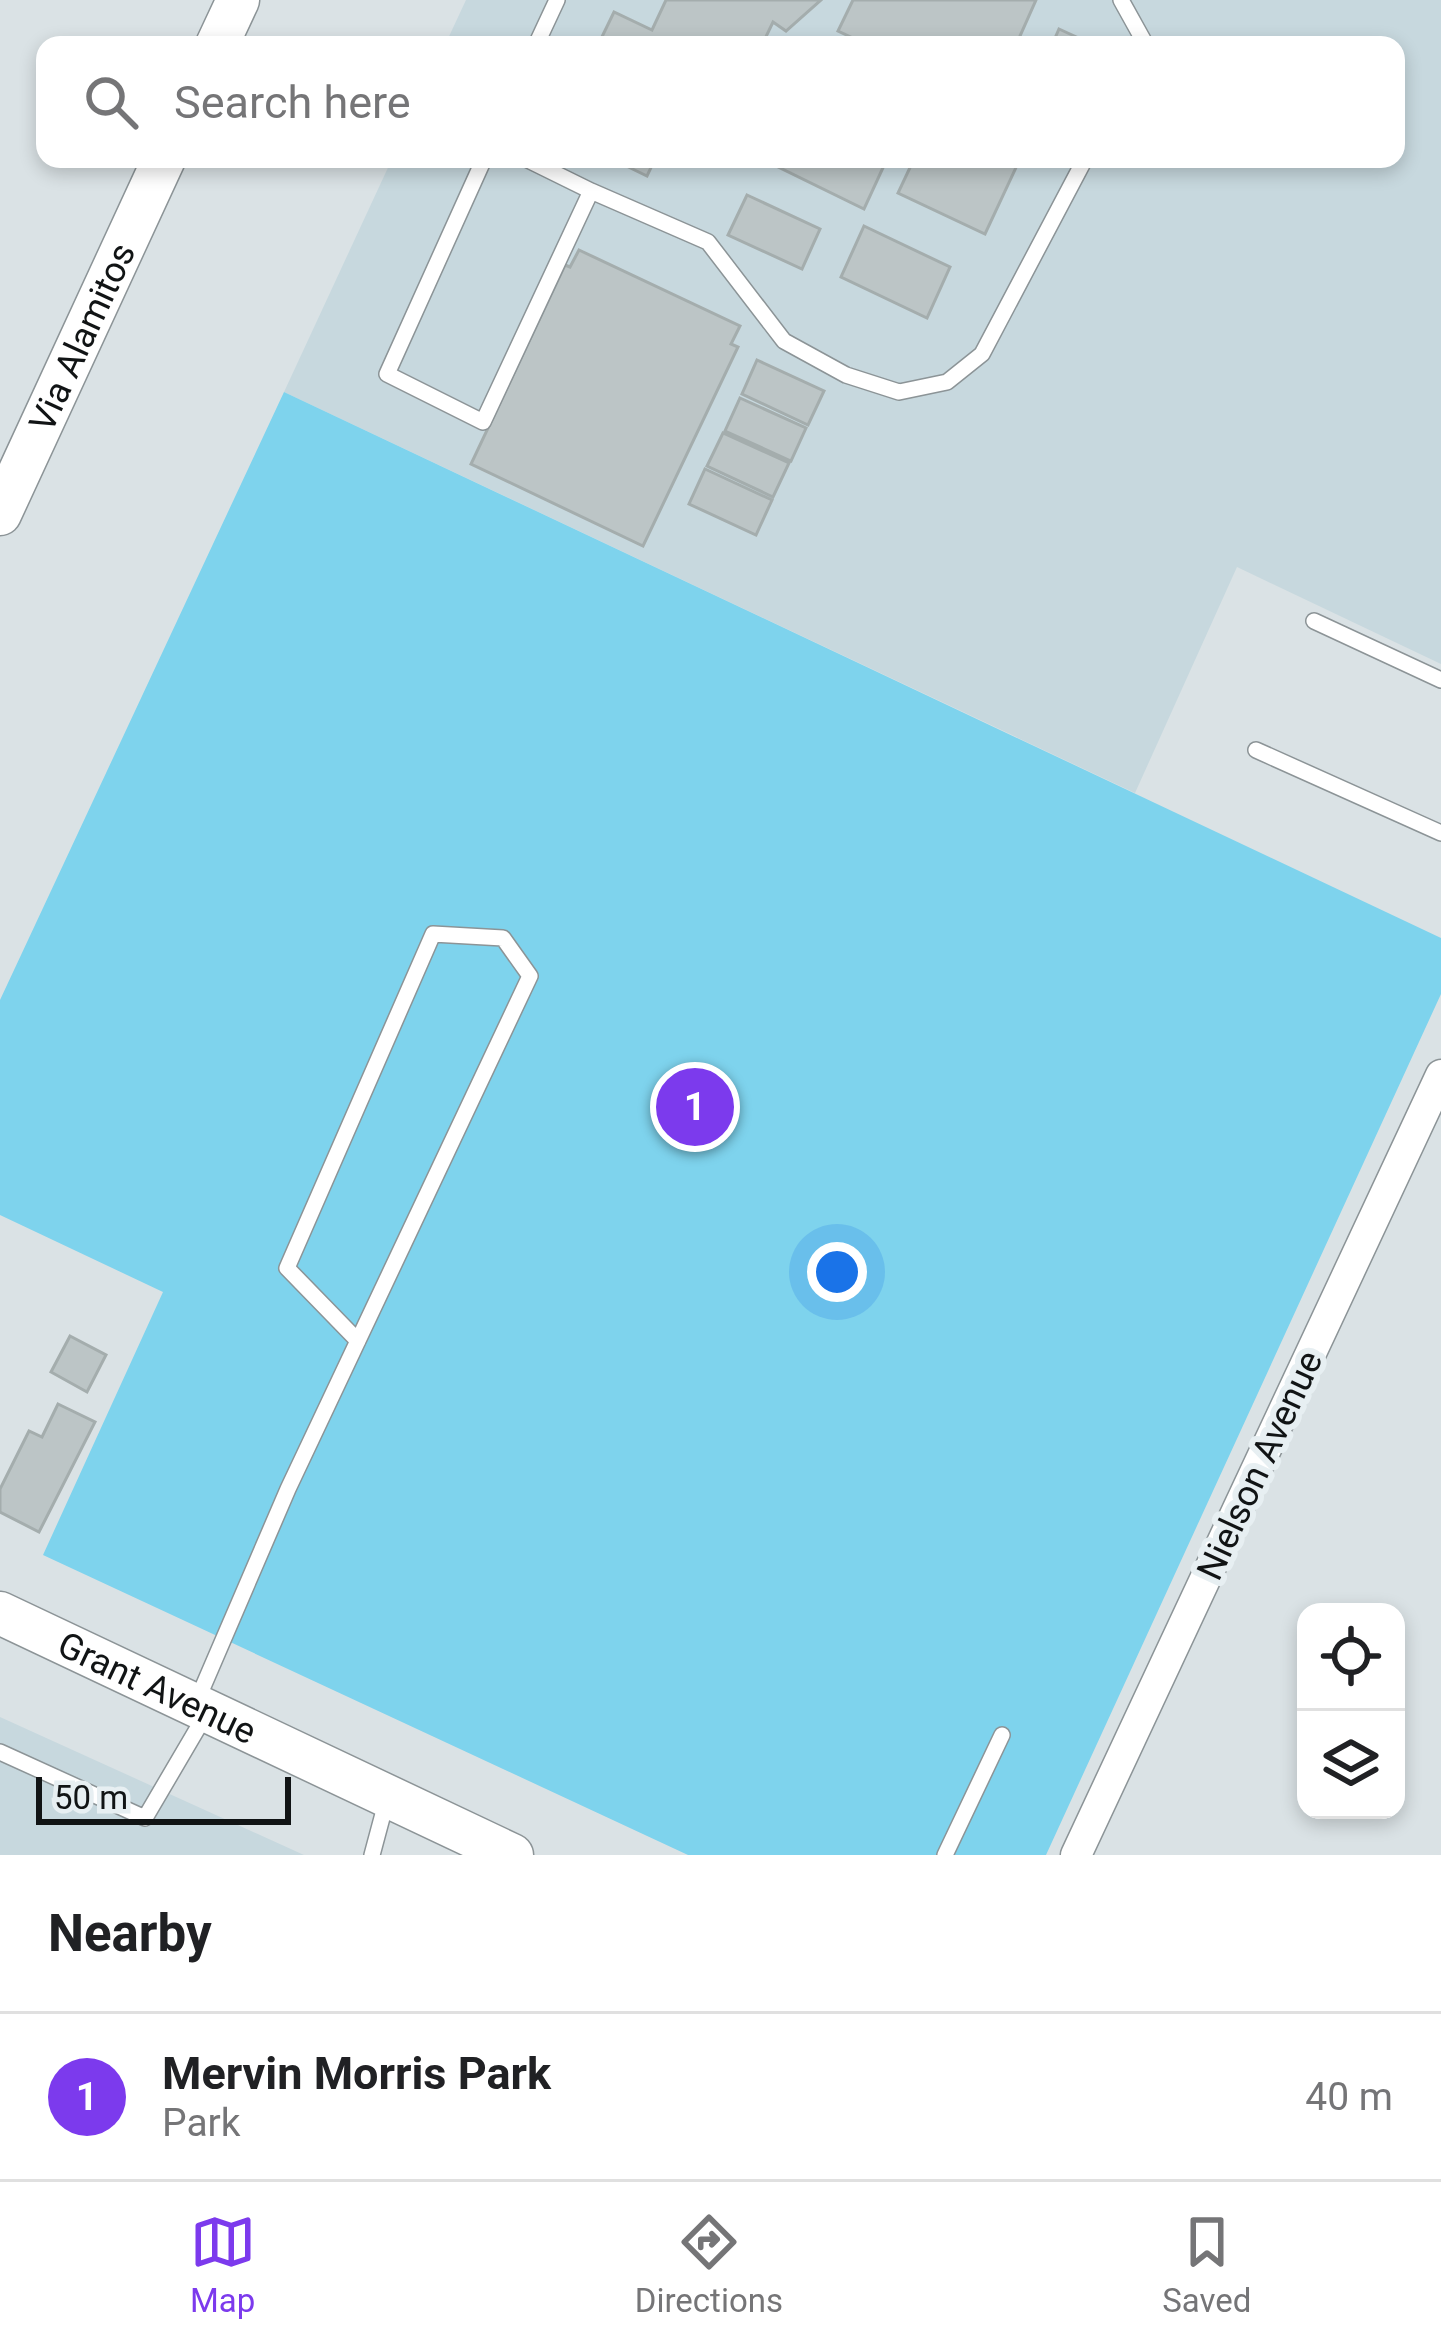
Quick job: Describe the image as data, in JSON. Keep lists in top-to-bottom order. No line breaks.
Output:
{"streets":{"main road":["Via Alamitos","Grant Avenue"],"street":["Nielson Avenue"]},"scale_bar":"50 m","page":{"search":"Search here","pins":"1","scale":"50 m","heading":"Nearby","list":[{"mark":"1","name":"Mervin Morris Park","note":"Park","value":"40 m"}],"nav":["Map","Directions","Saved"]}}
